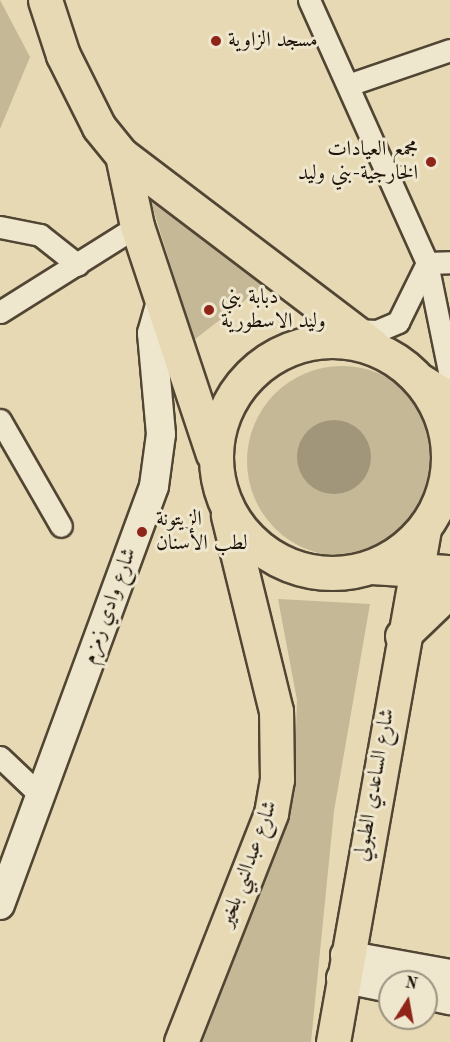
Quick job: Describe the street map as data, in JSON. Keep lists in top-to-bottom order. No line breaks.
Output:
{"streets":{"main road":["شارع وادي زمزم","شارع الساعدي الطبولي","شارع عبدالنبي بلخير"]},"places":["مسجد الزاوية","مجمع العيادات الخارجية-بني وليد","دبابة بني وليد الاسطورية","الزيتونة لطب الأسنان"],"north":"top"}
